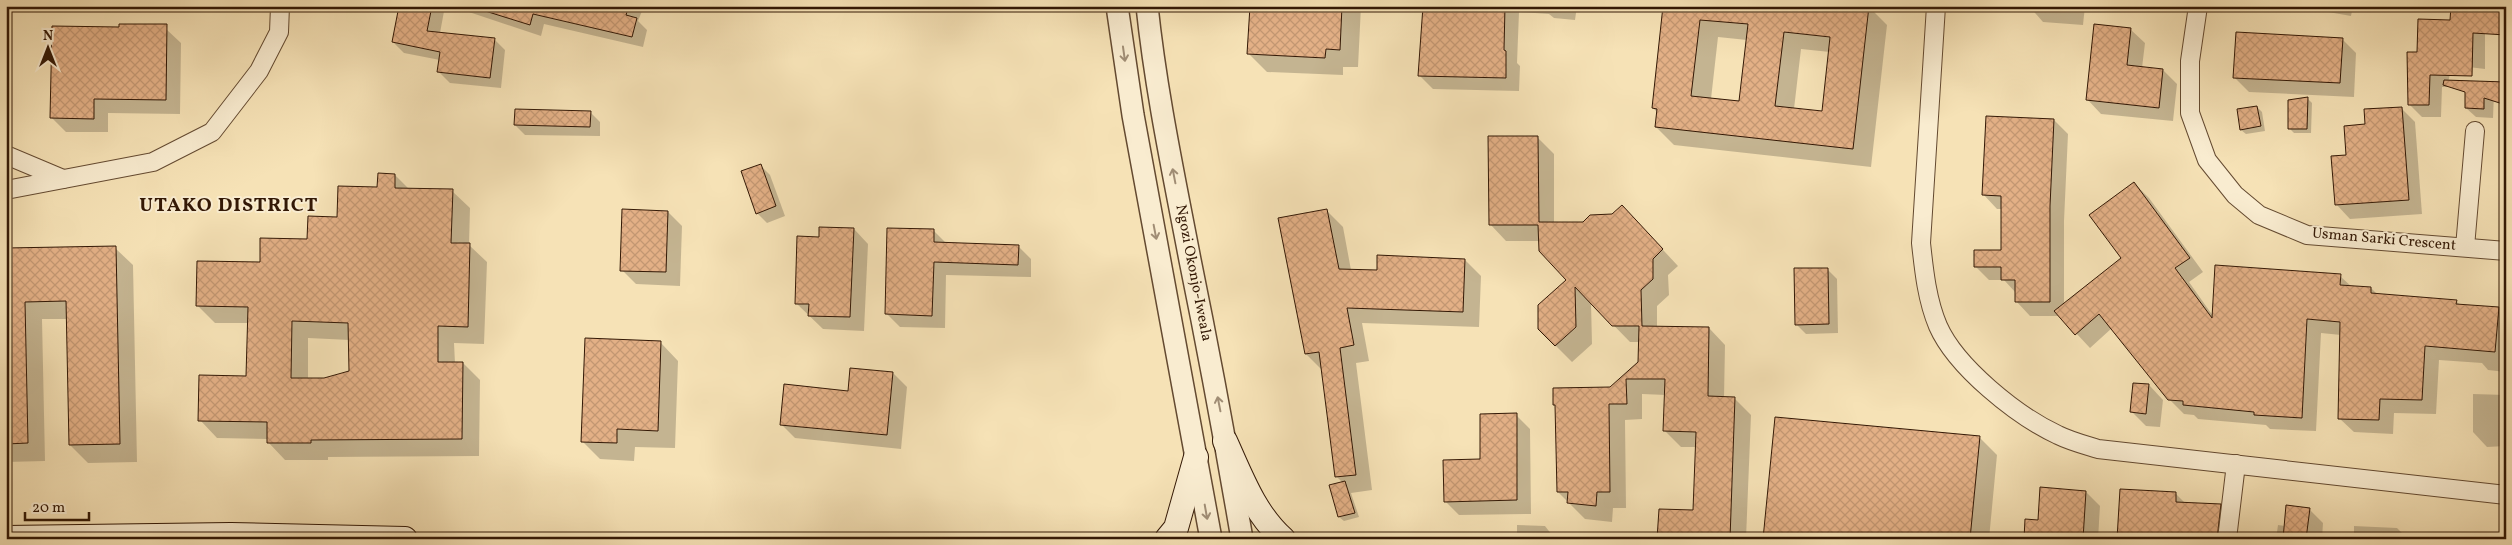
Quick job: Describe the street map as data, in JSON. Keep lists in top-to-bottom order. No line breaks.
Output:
{"streets":{"street":["Usman Sarki Crescent","Ngozi Okonjo-Iweala"]},"districts":["UTAKO DISTRICT"],"scale_bar":"20 m","north":"top"}
